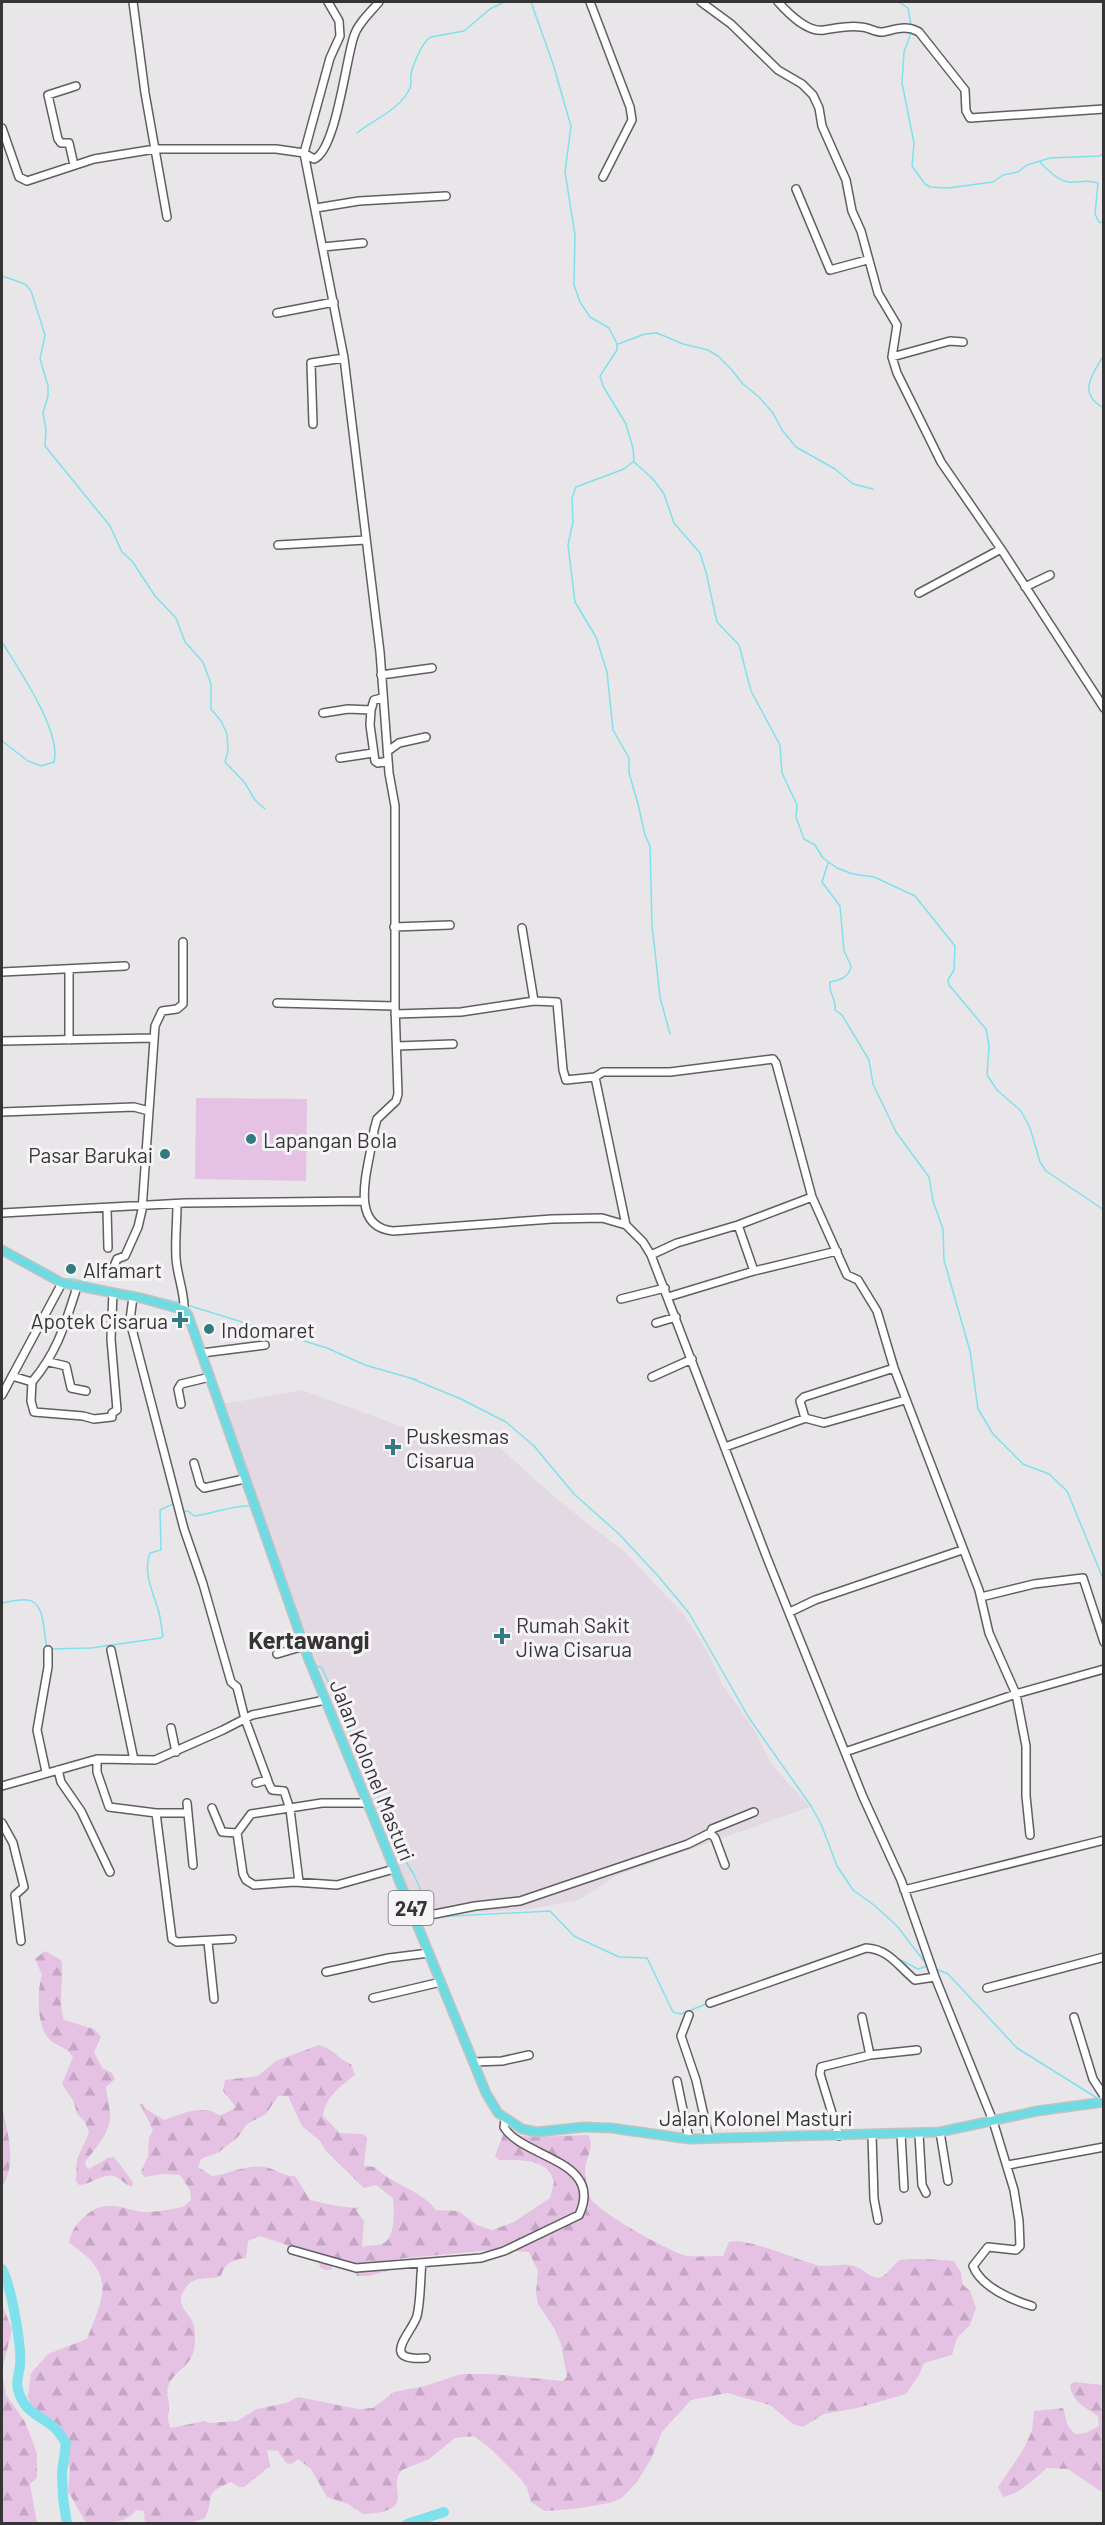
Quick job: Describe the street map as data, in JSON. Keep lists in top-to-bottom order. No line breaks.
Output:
{"streets":{"main road":["Jalan Kolonel Masturi","247"]},"districts":["Kertawangi"],"places":{"other":["Lapangan Bola","Pasar Barukai","Alfamart","Indomaret"],"health":["Apotek Cisarua","Puskesmas Cisarua","Rumah Sakit Jiwa Cisarua"]}}
